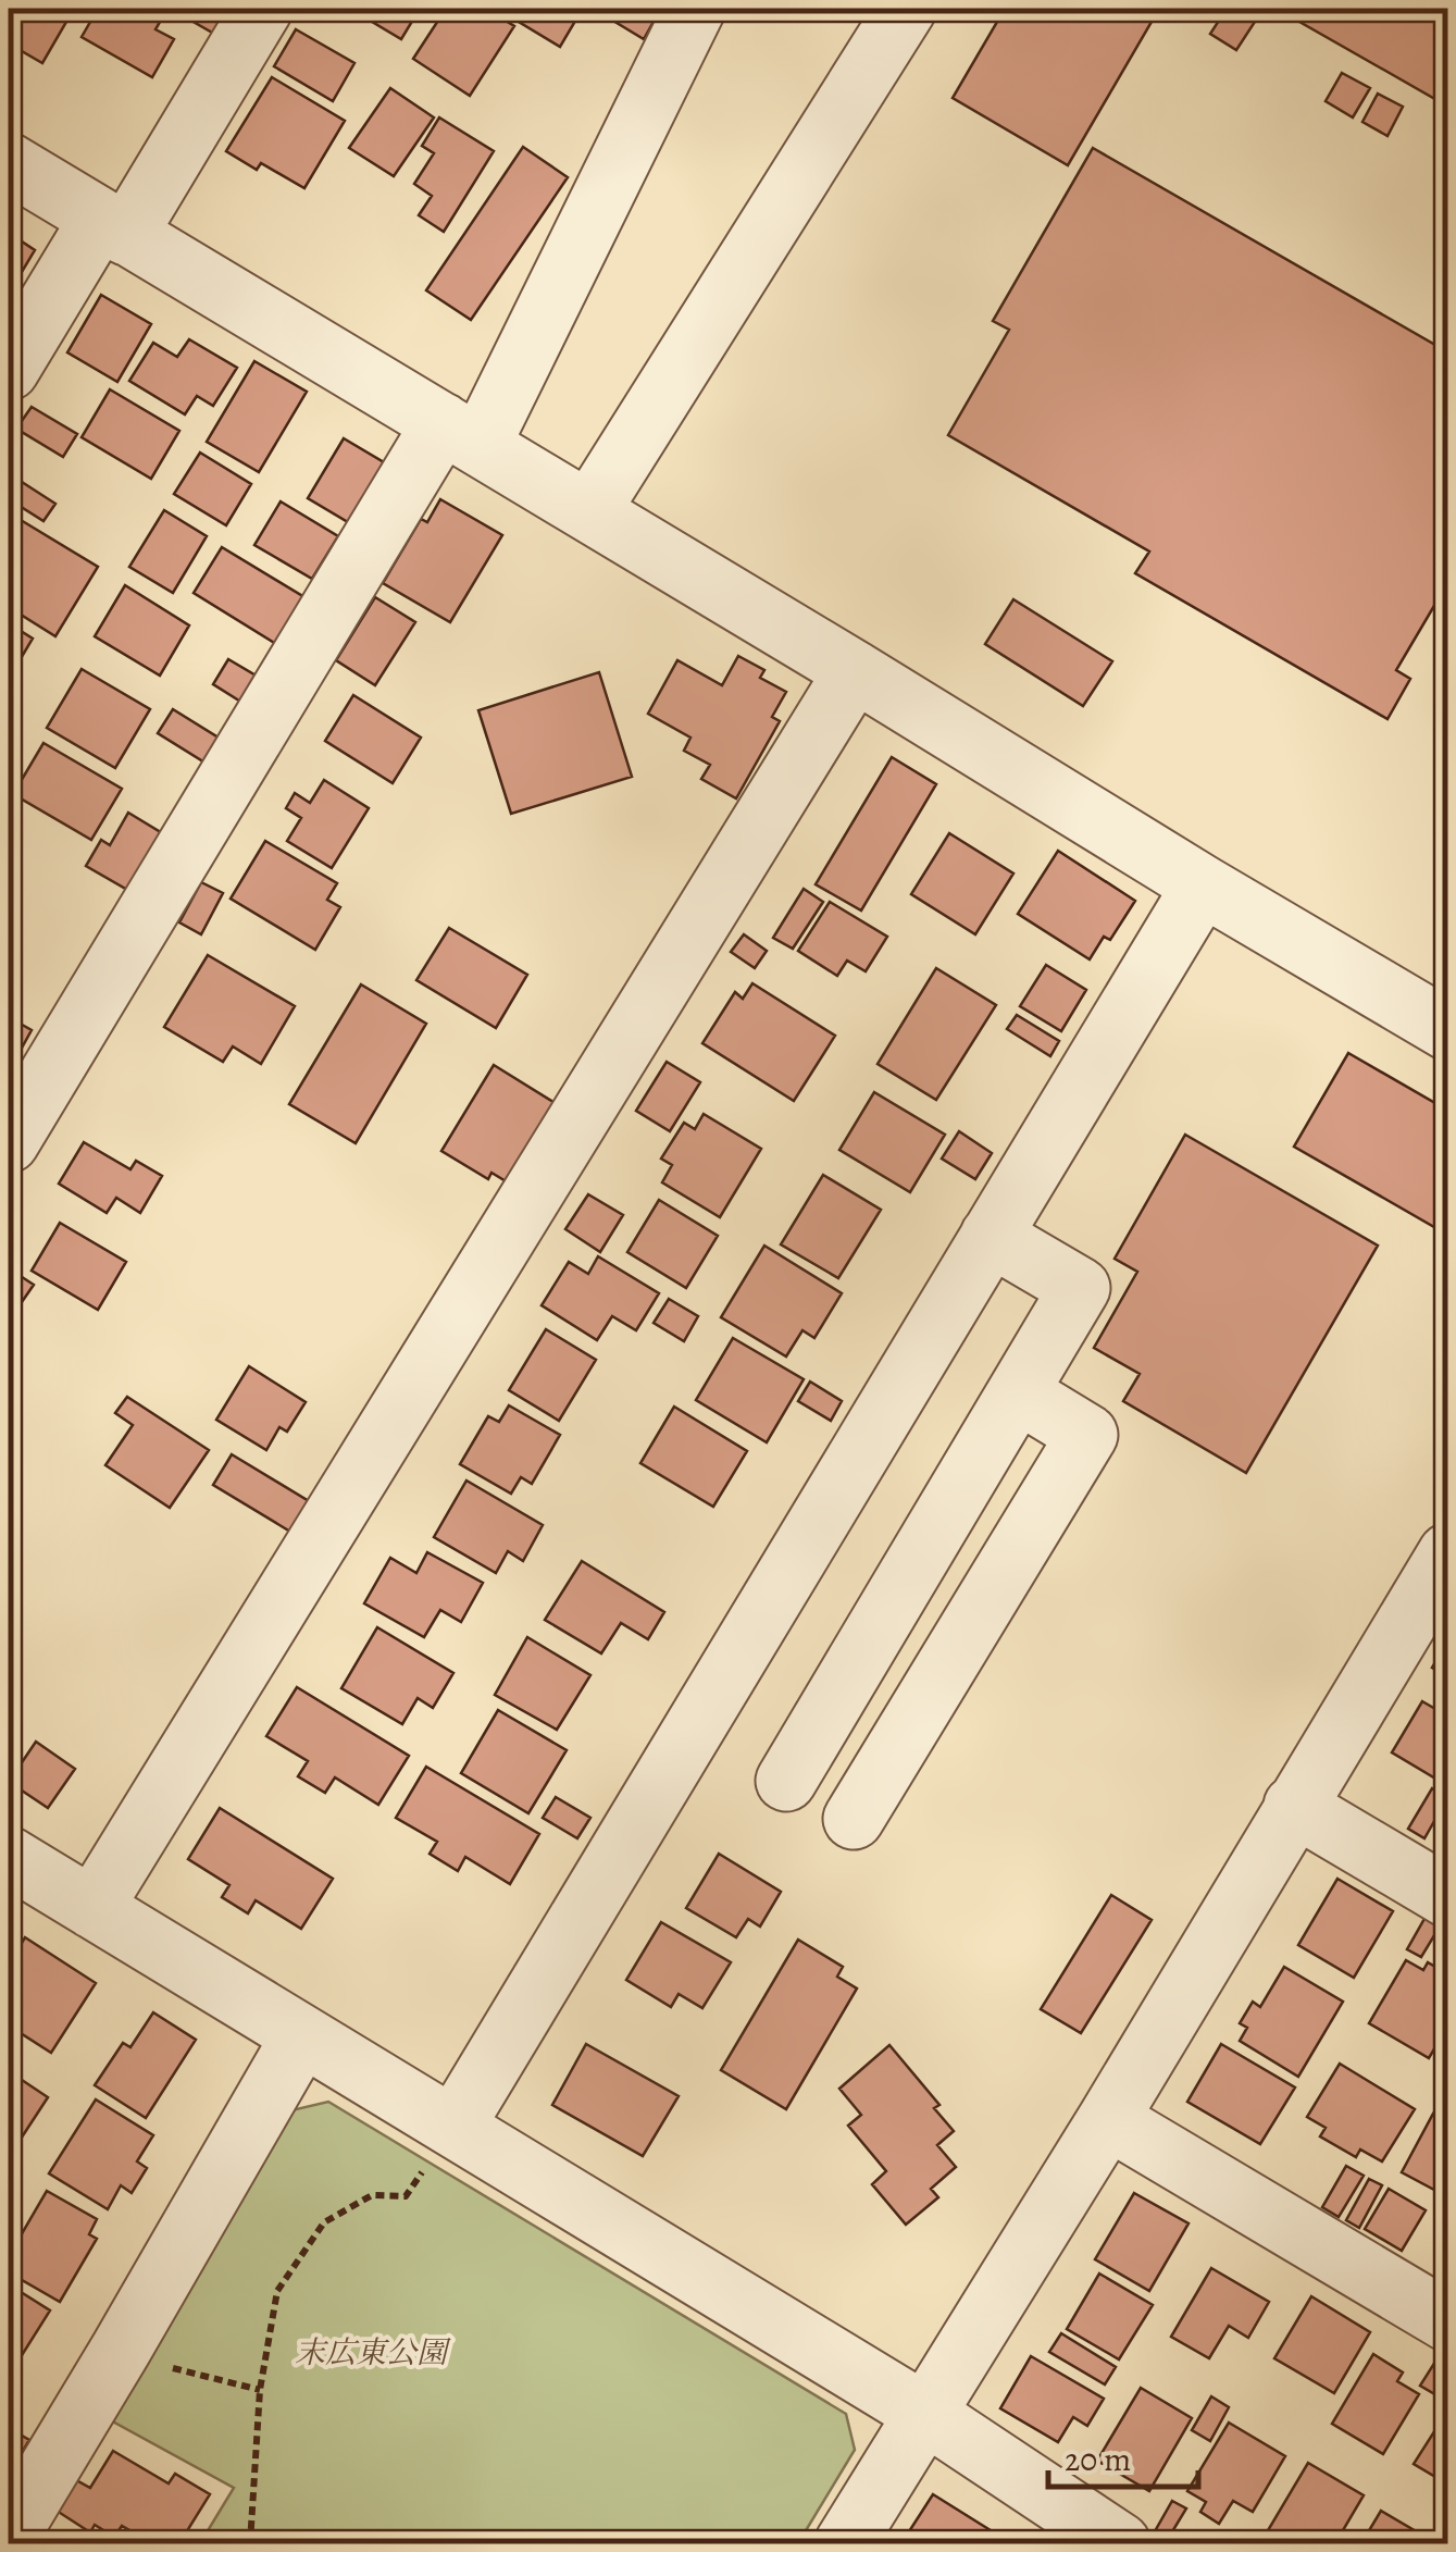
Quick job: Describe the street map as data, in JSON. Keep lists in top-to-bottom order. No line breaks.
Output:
{"parks":["末広東公園"],"scale_bar":"20 m"}
